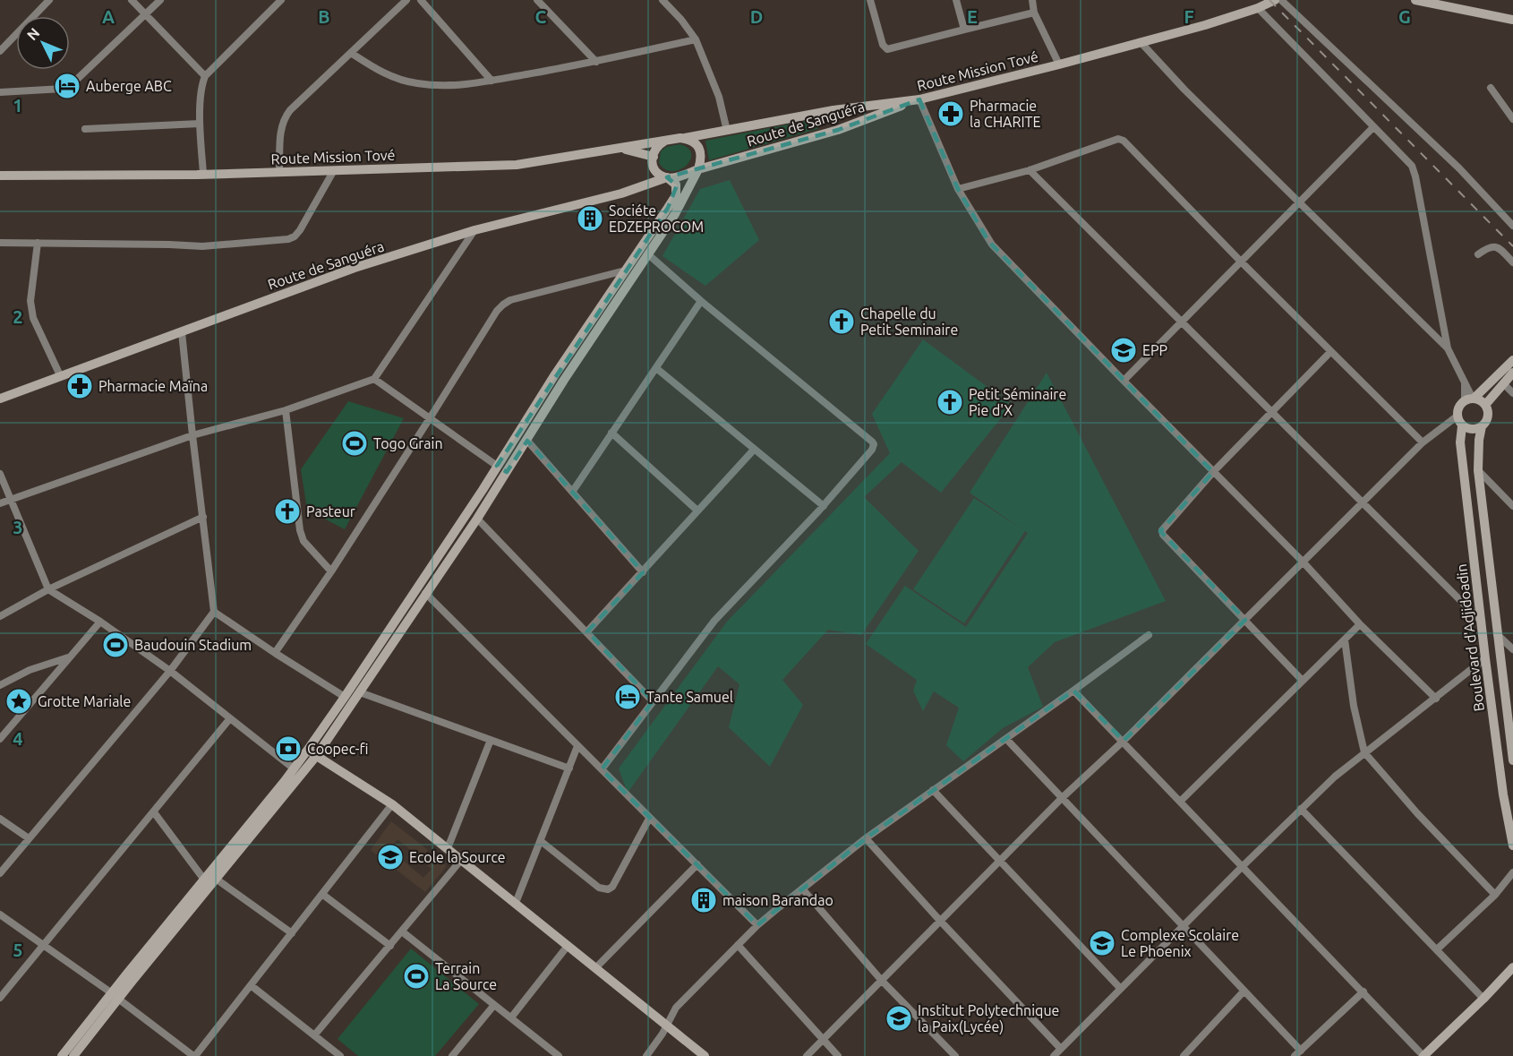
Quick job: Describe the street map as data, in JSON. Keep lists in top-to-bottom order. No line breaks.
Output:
{"streets":{"street":["Route Mission Tové","Route de Sanguéra","Boulevard d'Adjidoadin"]},"crossings":[["Route Mission Tové","Route de Sanguéra"]],"places":{"hotel":["Auberge ABC","Tante Samuel"],"pharmacy":["Pharmacie la CHARITE","Pharmacie Maïna"],"building":["Sociéte EDZEPROCOM","maison Barandao"],"church":["Chapelle du Petit Seminaire","Petit Séminaire Pie d'X","Pasteur"],"school or university":["EPP","Ecole la Source","Complexe Scolaire Le Phoenix","Institut Polytechnique la Paix(Lycée)"],"sports":["Togo Grain","Baudouin Stadium","Terrain La Source"],"place":["Grotte Mariale"],"bank":["Coopec-fi"]},"north":"top left","grid":{"columns":["A","B","C","D","E","F","G"],"rows":["1","2","3","4","5"]}}
